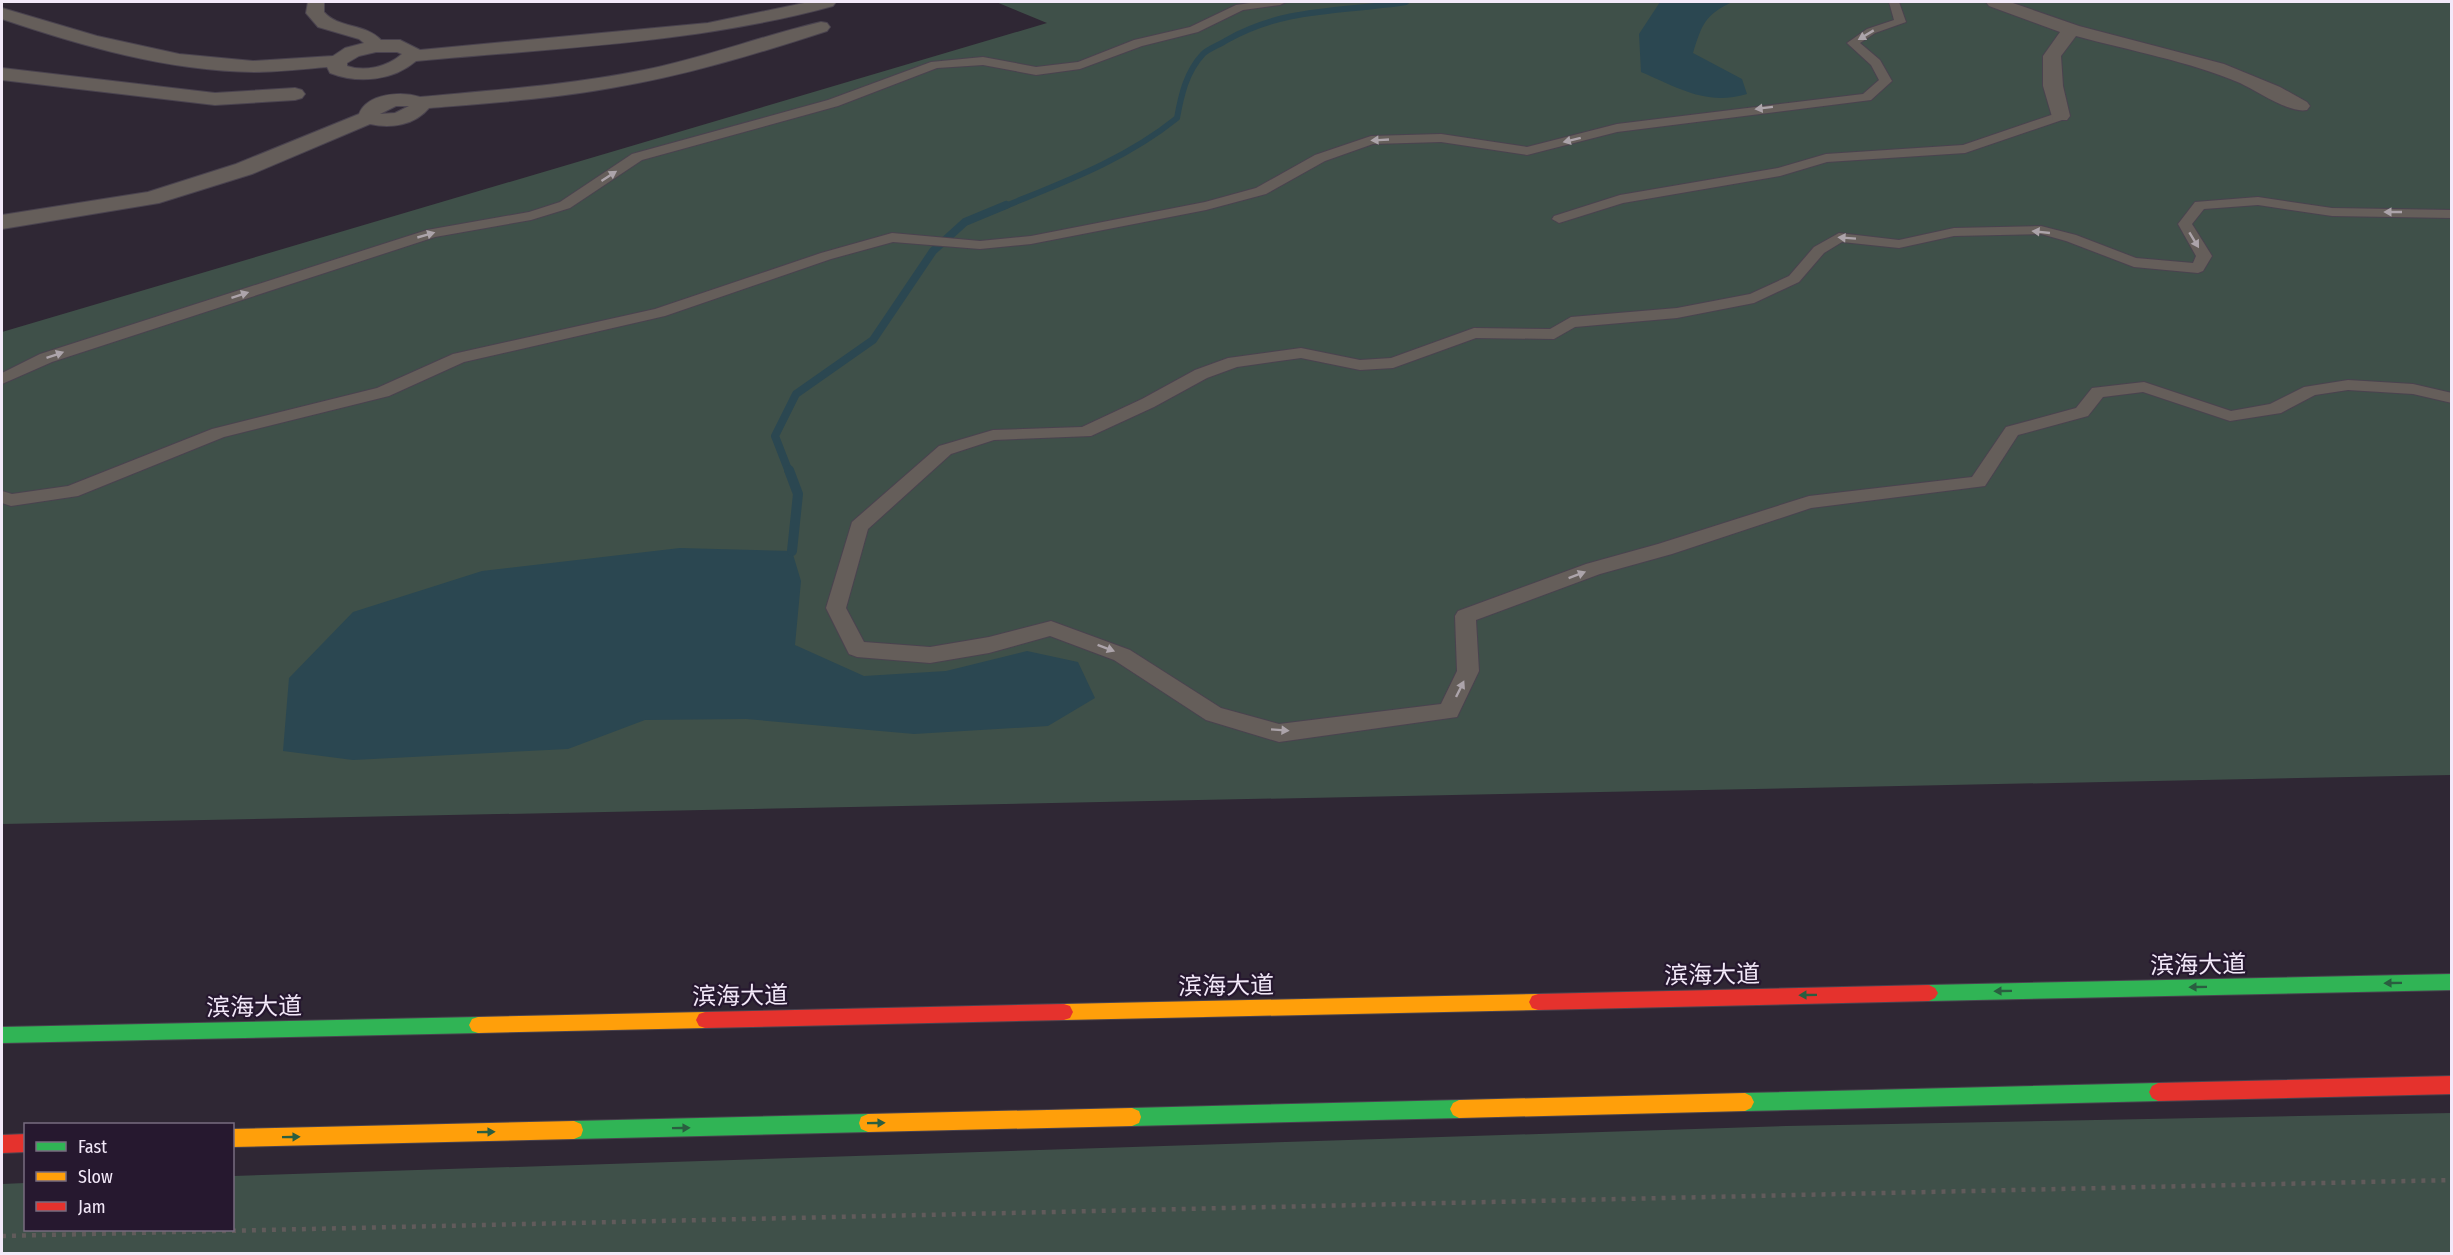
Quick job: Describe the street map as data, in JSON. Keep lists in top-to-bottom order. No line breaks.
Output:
{"streets":{"highway":["滨海大道"]},"legend":["Fast","Slow","Jam"]}
